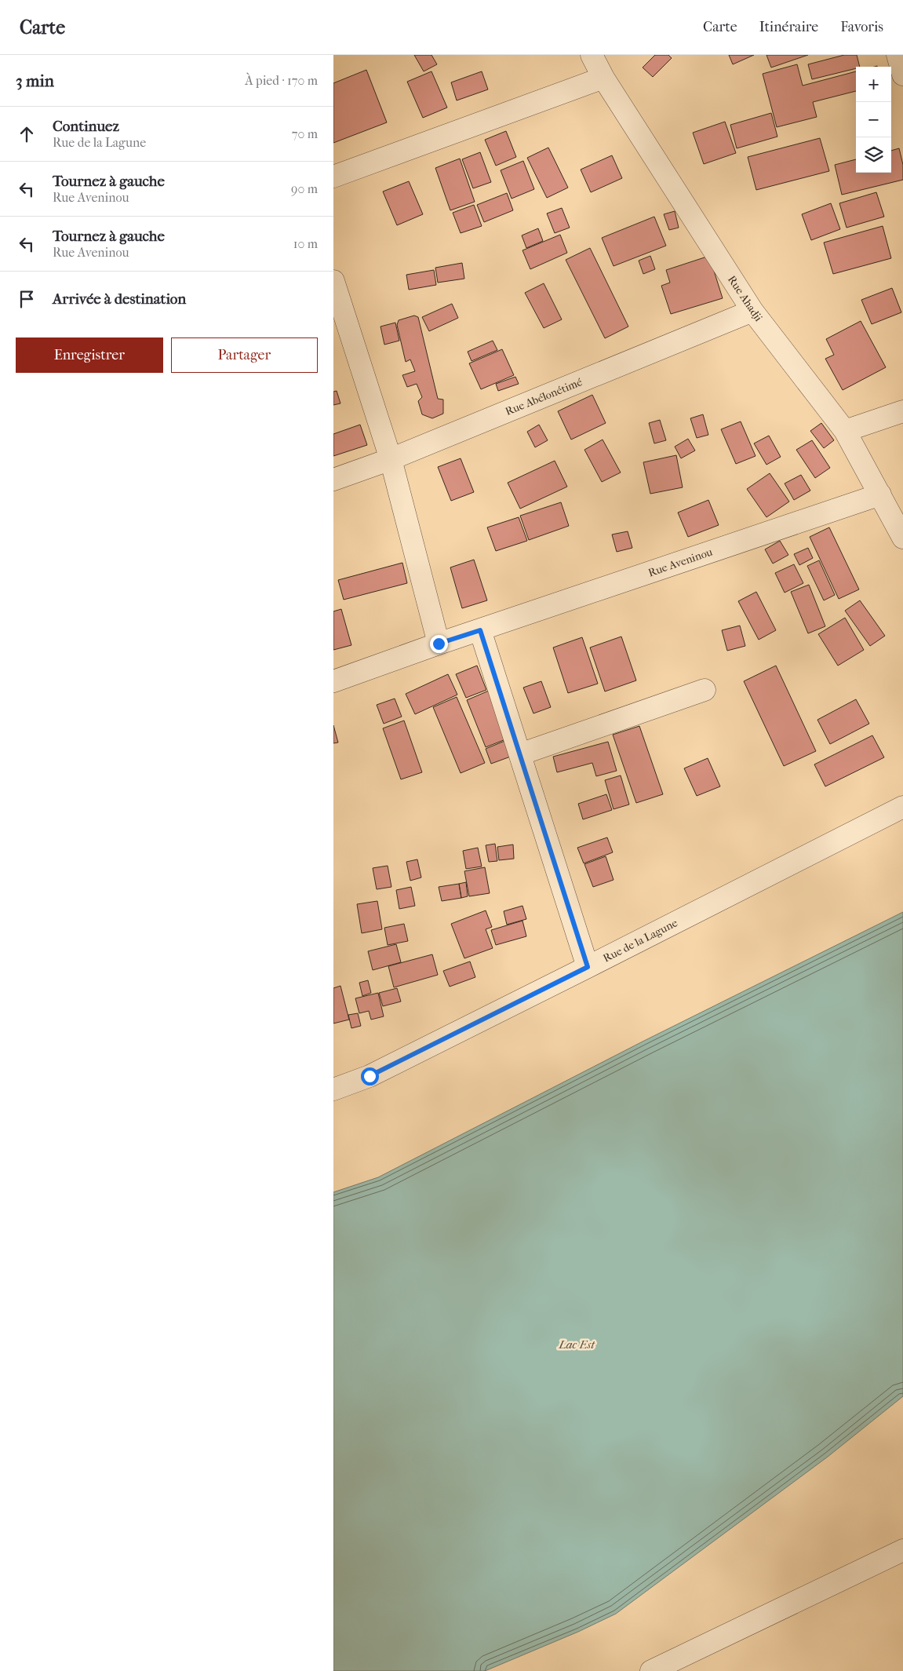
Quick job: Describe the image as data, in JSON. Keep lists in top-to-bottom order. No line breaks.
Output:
{"streets":{"street":["Rue Ahadji","Rue Abélonétimé","Rue Aveninou","Rue de la Lagune"]},"crossings":[["Rue Ahadji","Rue Abélonétimé"],["Rue Ahadji","Rue Aveninou"]],"water":["Lac Est"],"page":{"header":"Carte","nav":["Carte","Itinéraire","Favoris"],"heading":["3 min","À pied · 170 m"],"map_buttons":["+","−"],"list":[["Continuez","Rue de la Lagune","70 m"],["Tournez à gauche","Rue Aveninou","90 m"],["Tournez à gauche","Rue Aveninou","10 m"],"Arrivée à destination"],"buttons":["Enregistrer","Partager"]}}
